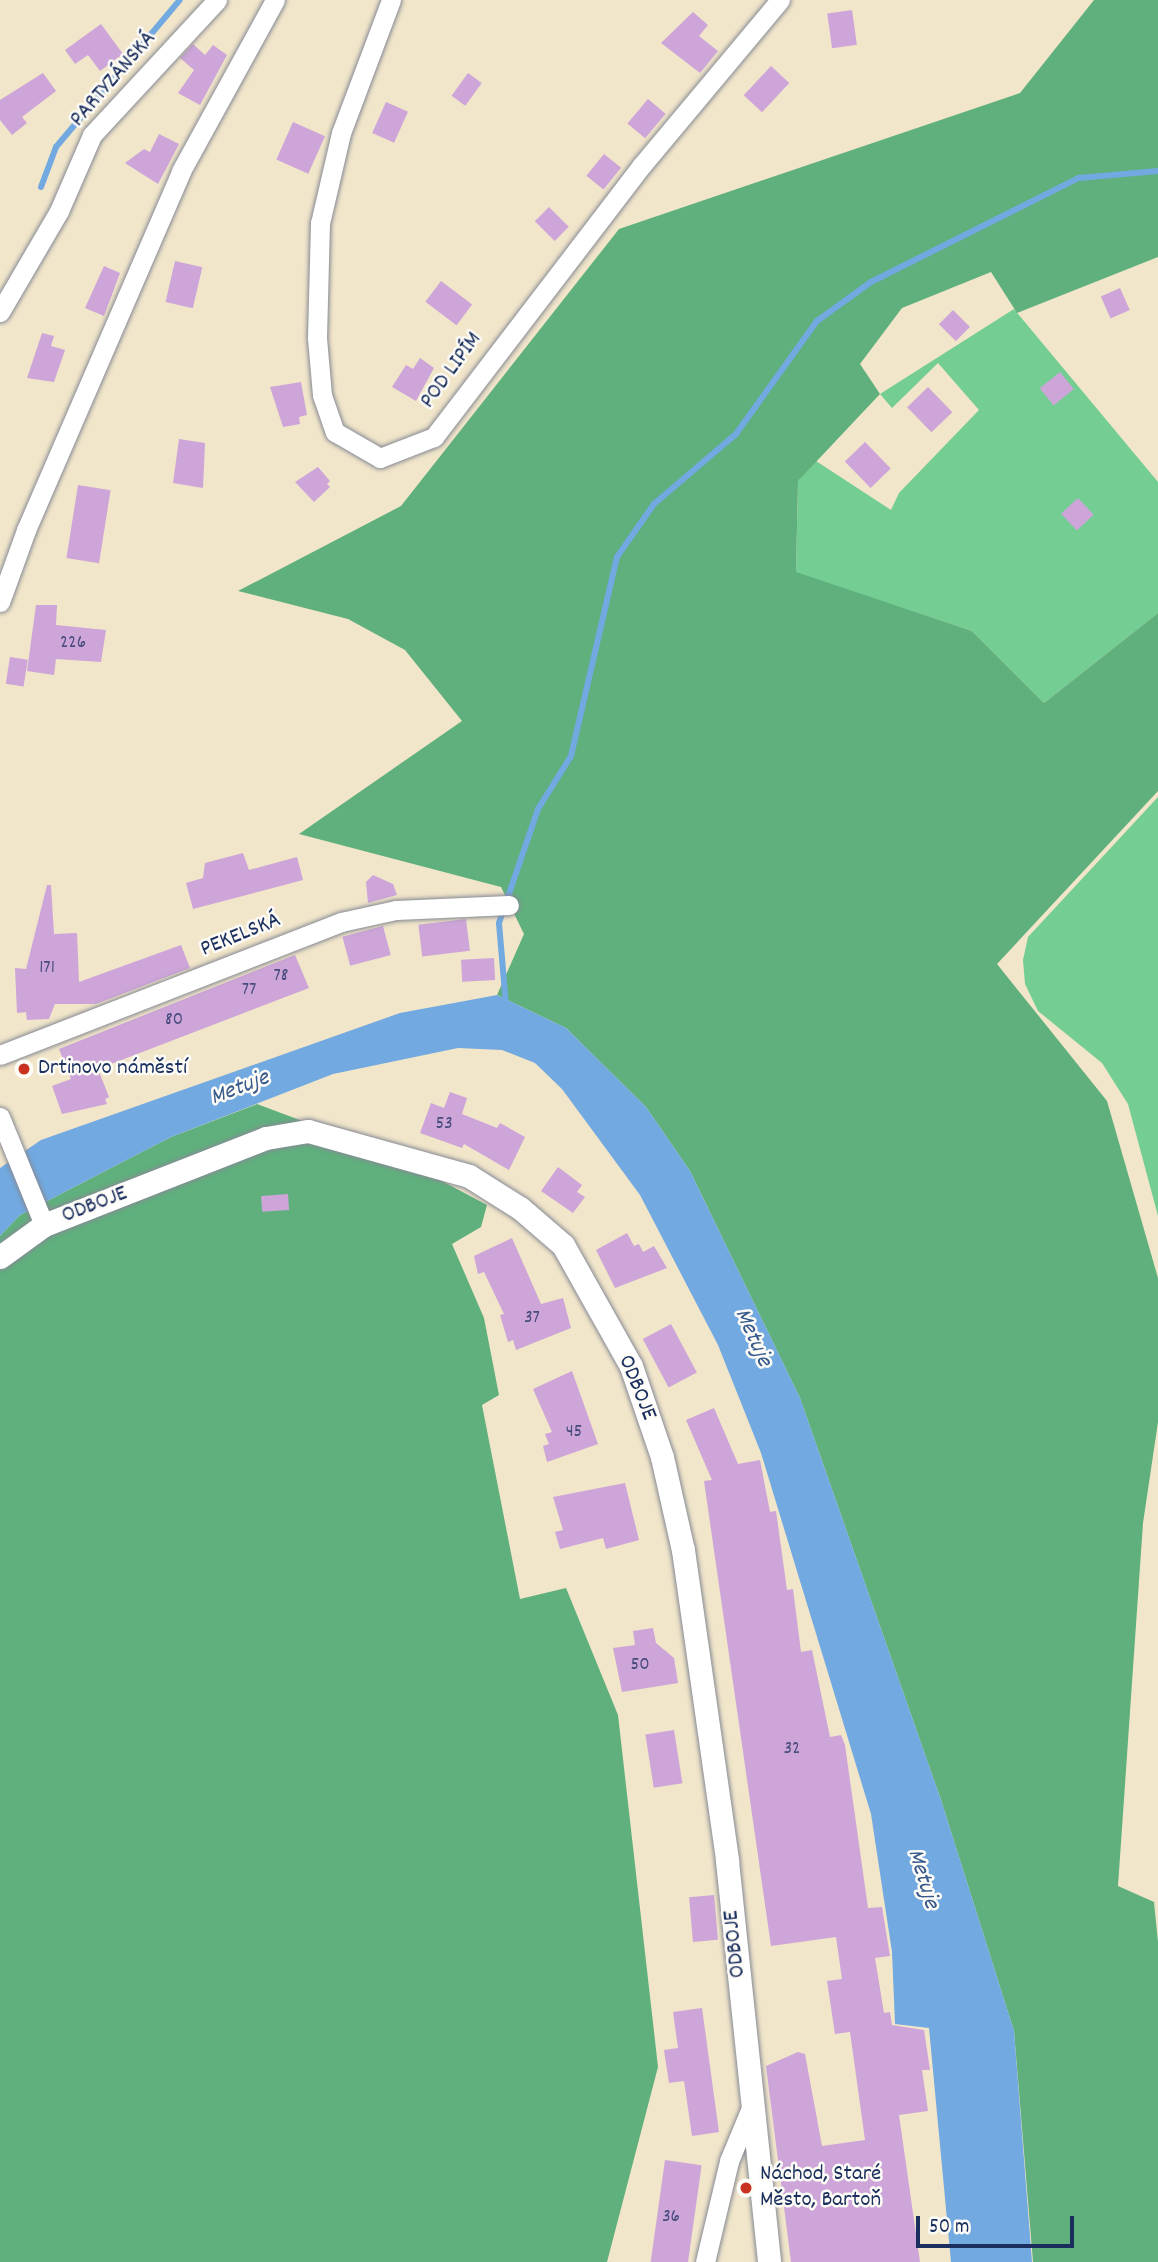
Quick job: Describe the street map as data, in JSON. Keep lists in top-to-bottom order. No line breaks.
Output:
{"streets":{"street":["PARTYZÁNSKÁ","POD LIPÍM","PEKELSKÁ","ODBOJE"]},"water":["Metuje"],"places":["Drtinovo náměstí","Náchod, Staré Město, Bartoň"],"house_numbers":["226","171","78","77","80","53","37","45","50","32","36"],"scale_bar":"50 m"}
